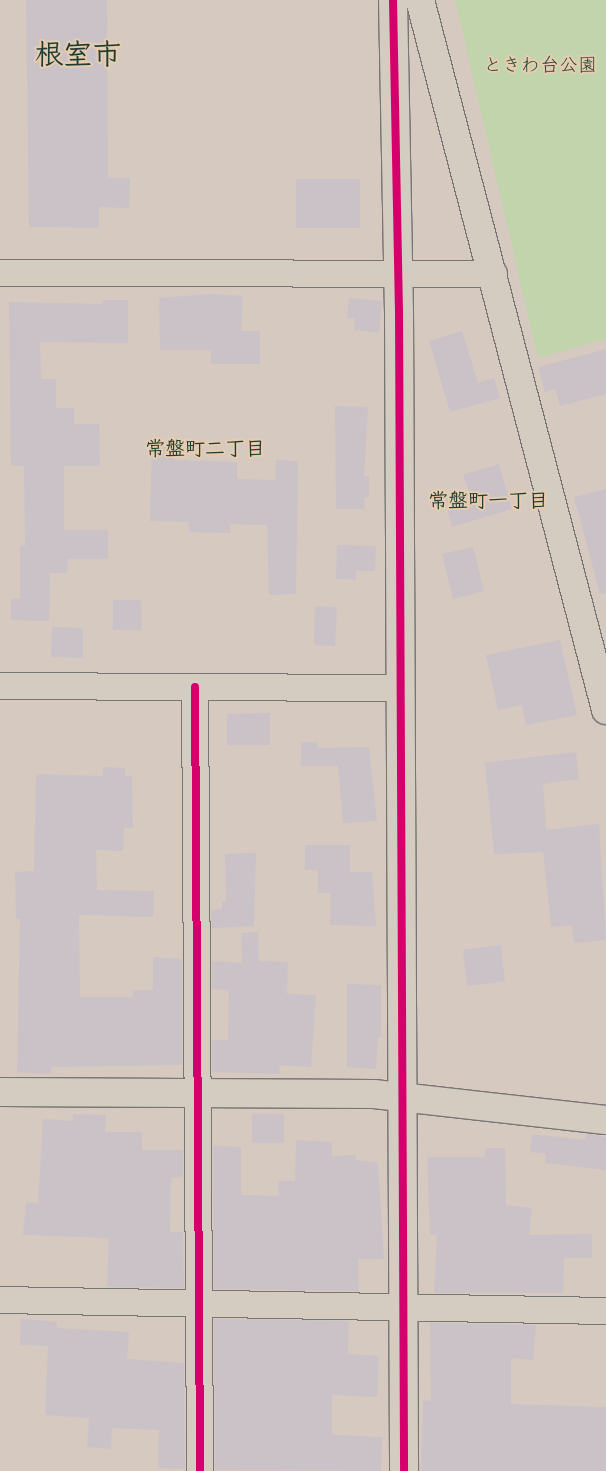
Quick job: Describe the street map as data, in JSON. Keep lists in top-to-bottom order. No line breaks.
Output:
{"districts":["根室市","常盤町二丁目","常盤町一丁目"],"parks":["ときわ台公園"]}
